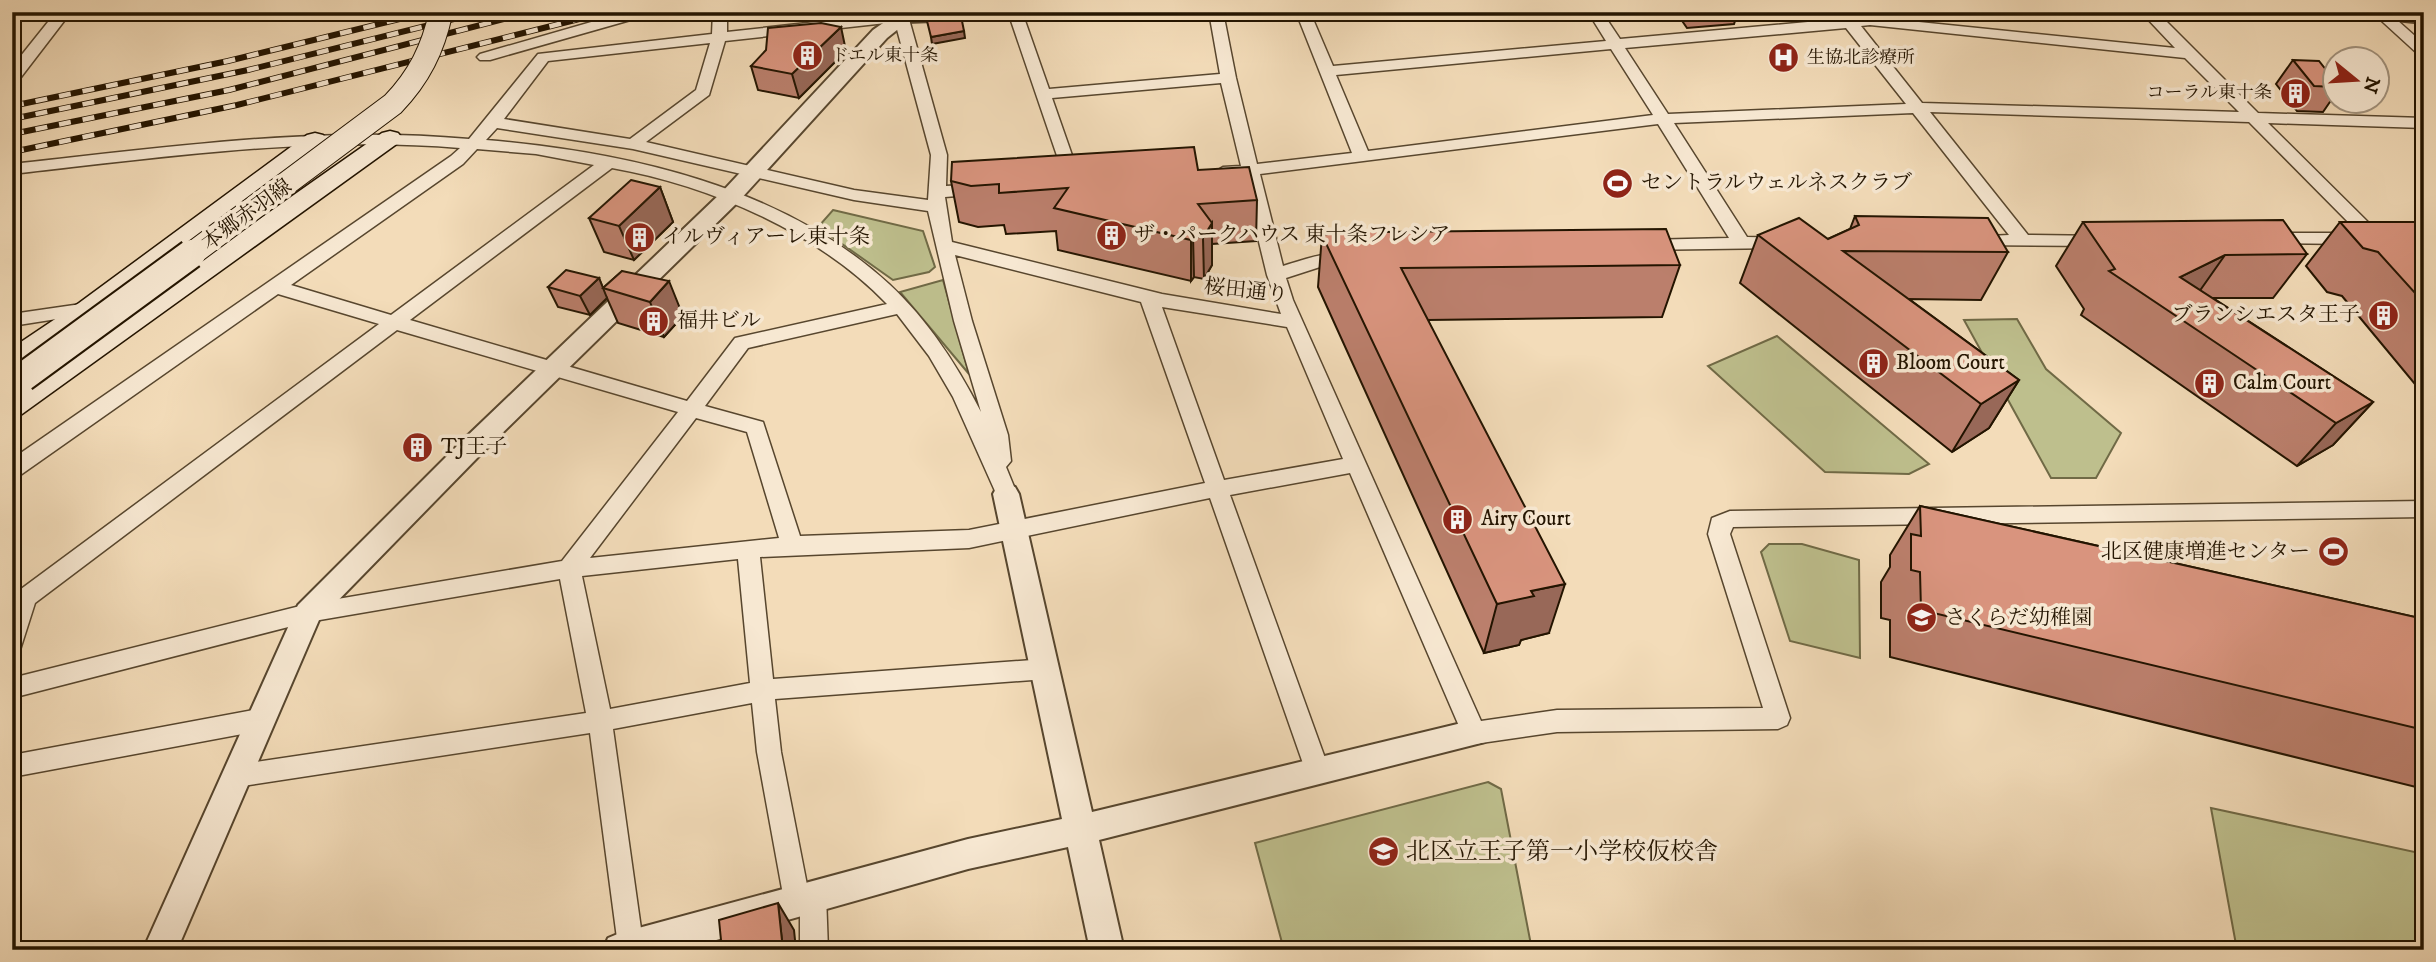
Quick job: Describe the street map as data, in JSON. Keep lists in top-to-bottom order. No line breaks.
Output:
{"streets":{"main road":["本郷赤羽線"],"street":["桜田通り"]},"places":{"building":["ドエル東十条","コーラル東十条","ザ・パークハウス 東十条フレシア","イルヴィアーレ東十条","ブランシエスタ王子","福井ビル","Bloom Court","Calm Court","TJ王子","Airy Court"],"hospital":["生協北診療所"],"sports":["セントラルウェルネスクラブ","北区健康増進センター"],"school or university":["さくらだ幼稚園","北区立王子第一小学校仮校舎"]},"north":"right"}
